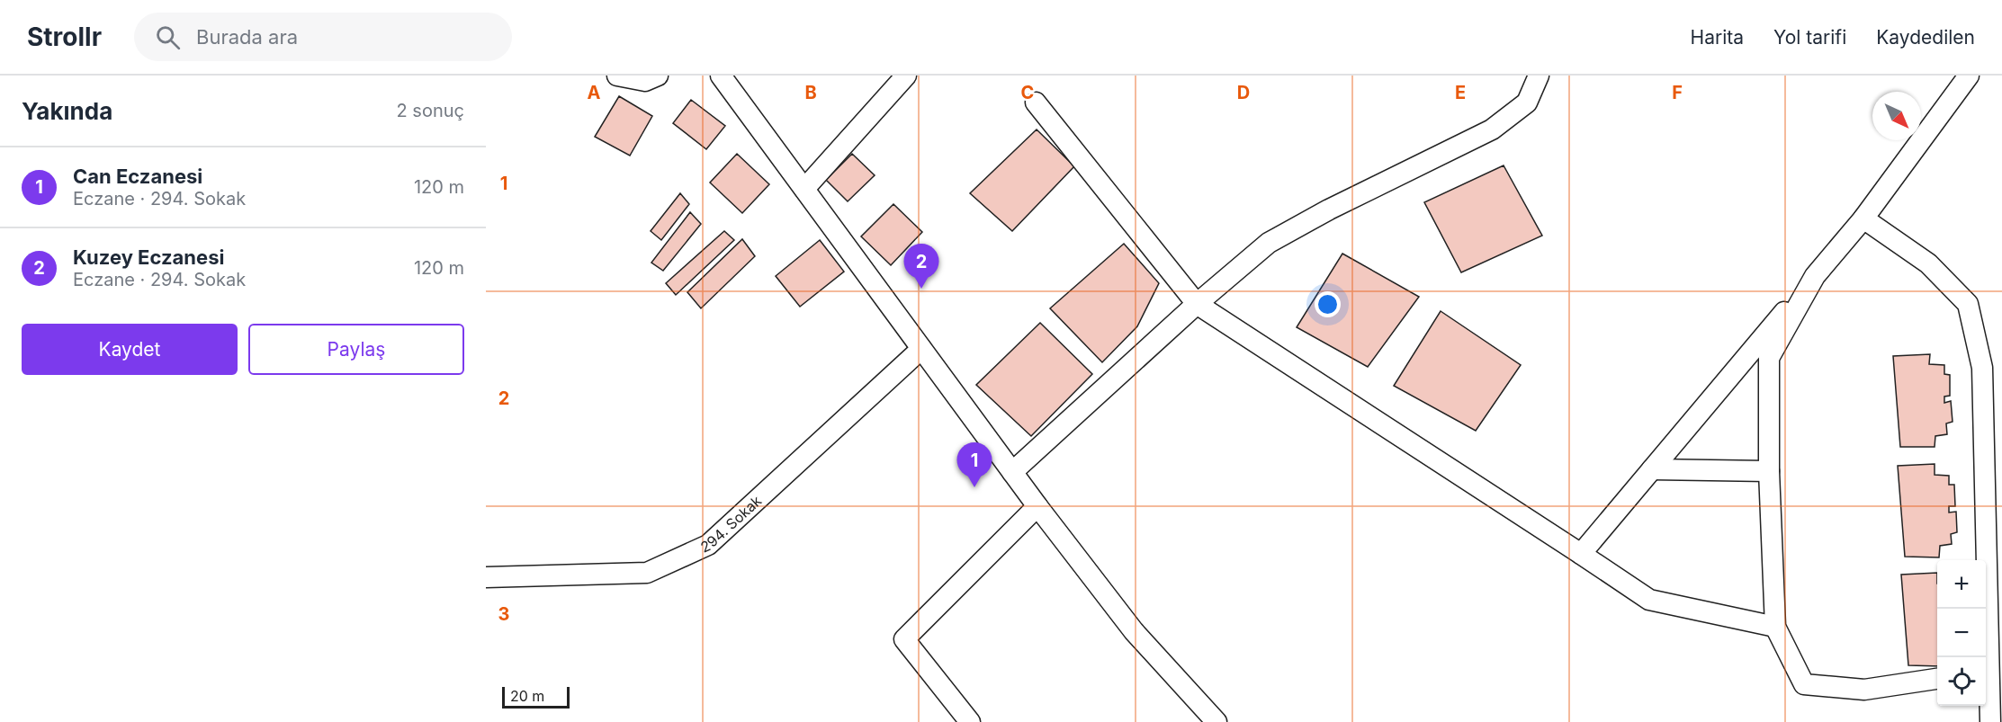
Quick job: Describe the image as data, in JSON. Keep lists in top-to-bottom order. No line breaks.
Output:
{"streets":{"street":["294. Sokak"]},"scale_bar":"20 m","north":"bottom right","page":{"header":"Strollr","search":"Burada ara","nav":["Harita","Yol tarifi","Kaydedilen"],"heading":["Yakında","2 sonuç"],"list":[{"mark":"1","name":"Can Eczanesi","note":"Eczane · 294. Sokak","value":"120 m"},{"mark":"2","name":"Kuzey Eczanesi","note":"Eczane · 294. Sokak","value":"120 m"}],"pins":["2","1"],"buttons":["Kaydet","Paylaş"],"map_buttons":["+","−"],"scale":"20 m"},"grid":{"columns":["A","B","C","D","E","F"],"rows":["1","2","3"]}}
